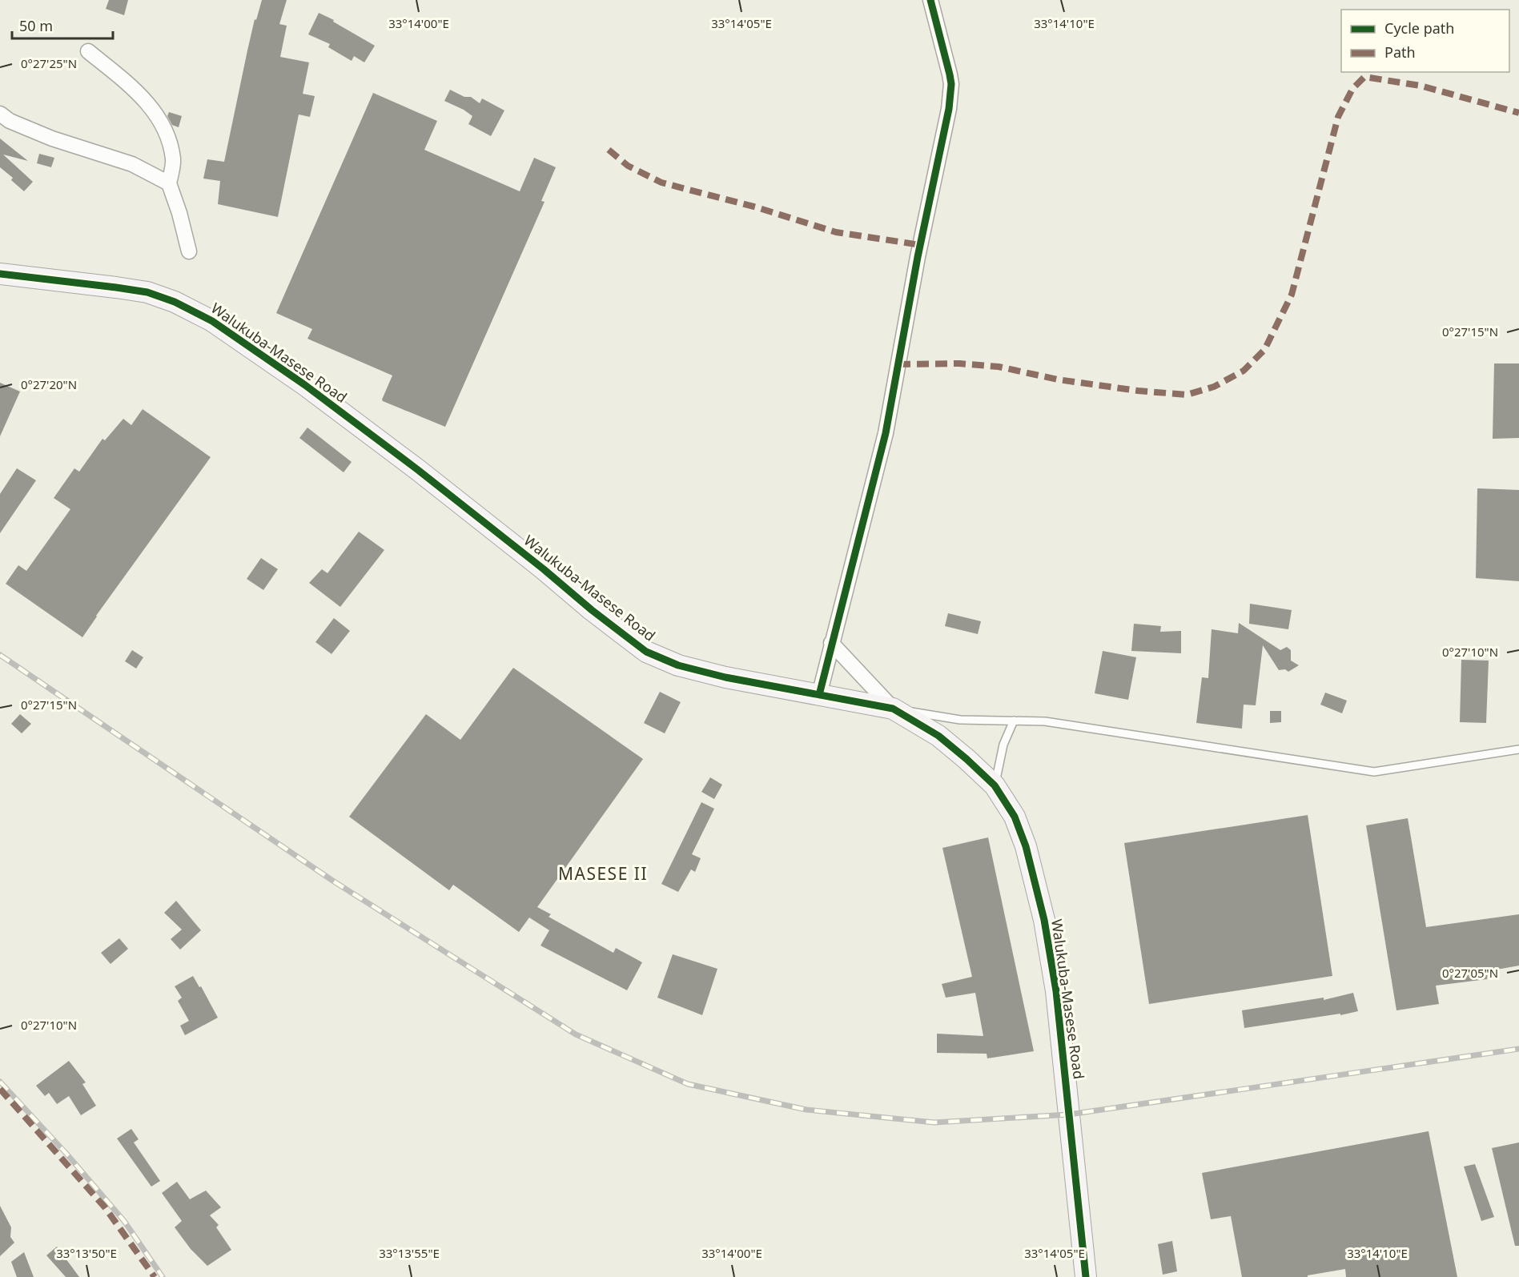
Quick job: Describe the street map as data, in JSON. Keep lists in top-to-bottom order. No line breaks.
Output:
{"streets":{"street":["Walukuba-Masese Road"]},"districts":["MASESE II"],"legend":["Cycle path","Path"],"scale_bar":"50 m","coordinates":["33°14'00\"E","33°14'05\"E","33°14'10\"E","0°27'25\"N","0°27'15\"N","0°27'20\"N","0°27'10\"N","0°27'05\"N","33°13'50\"E","33°13'55\"E"]}
